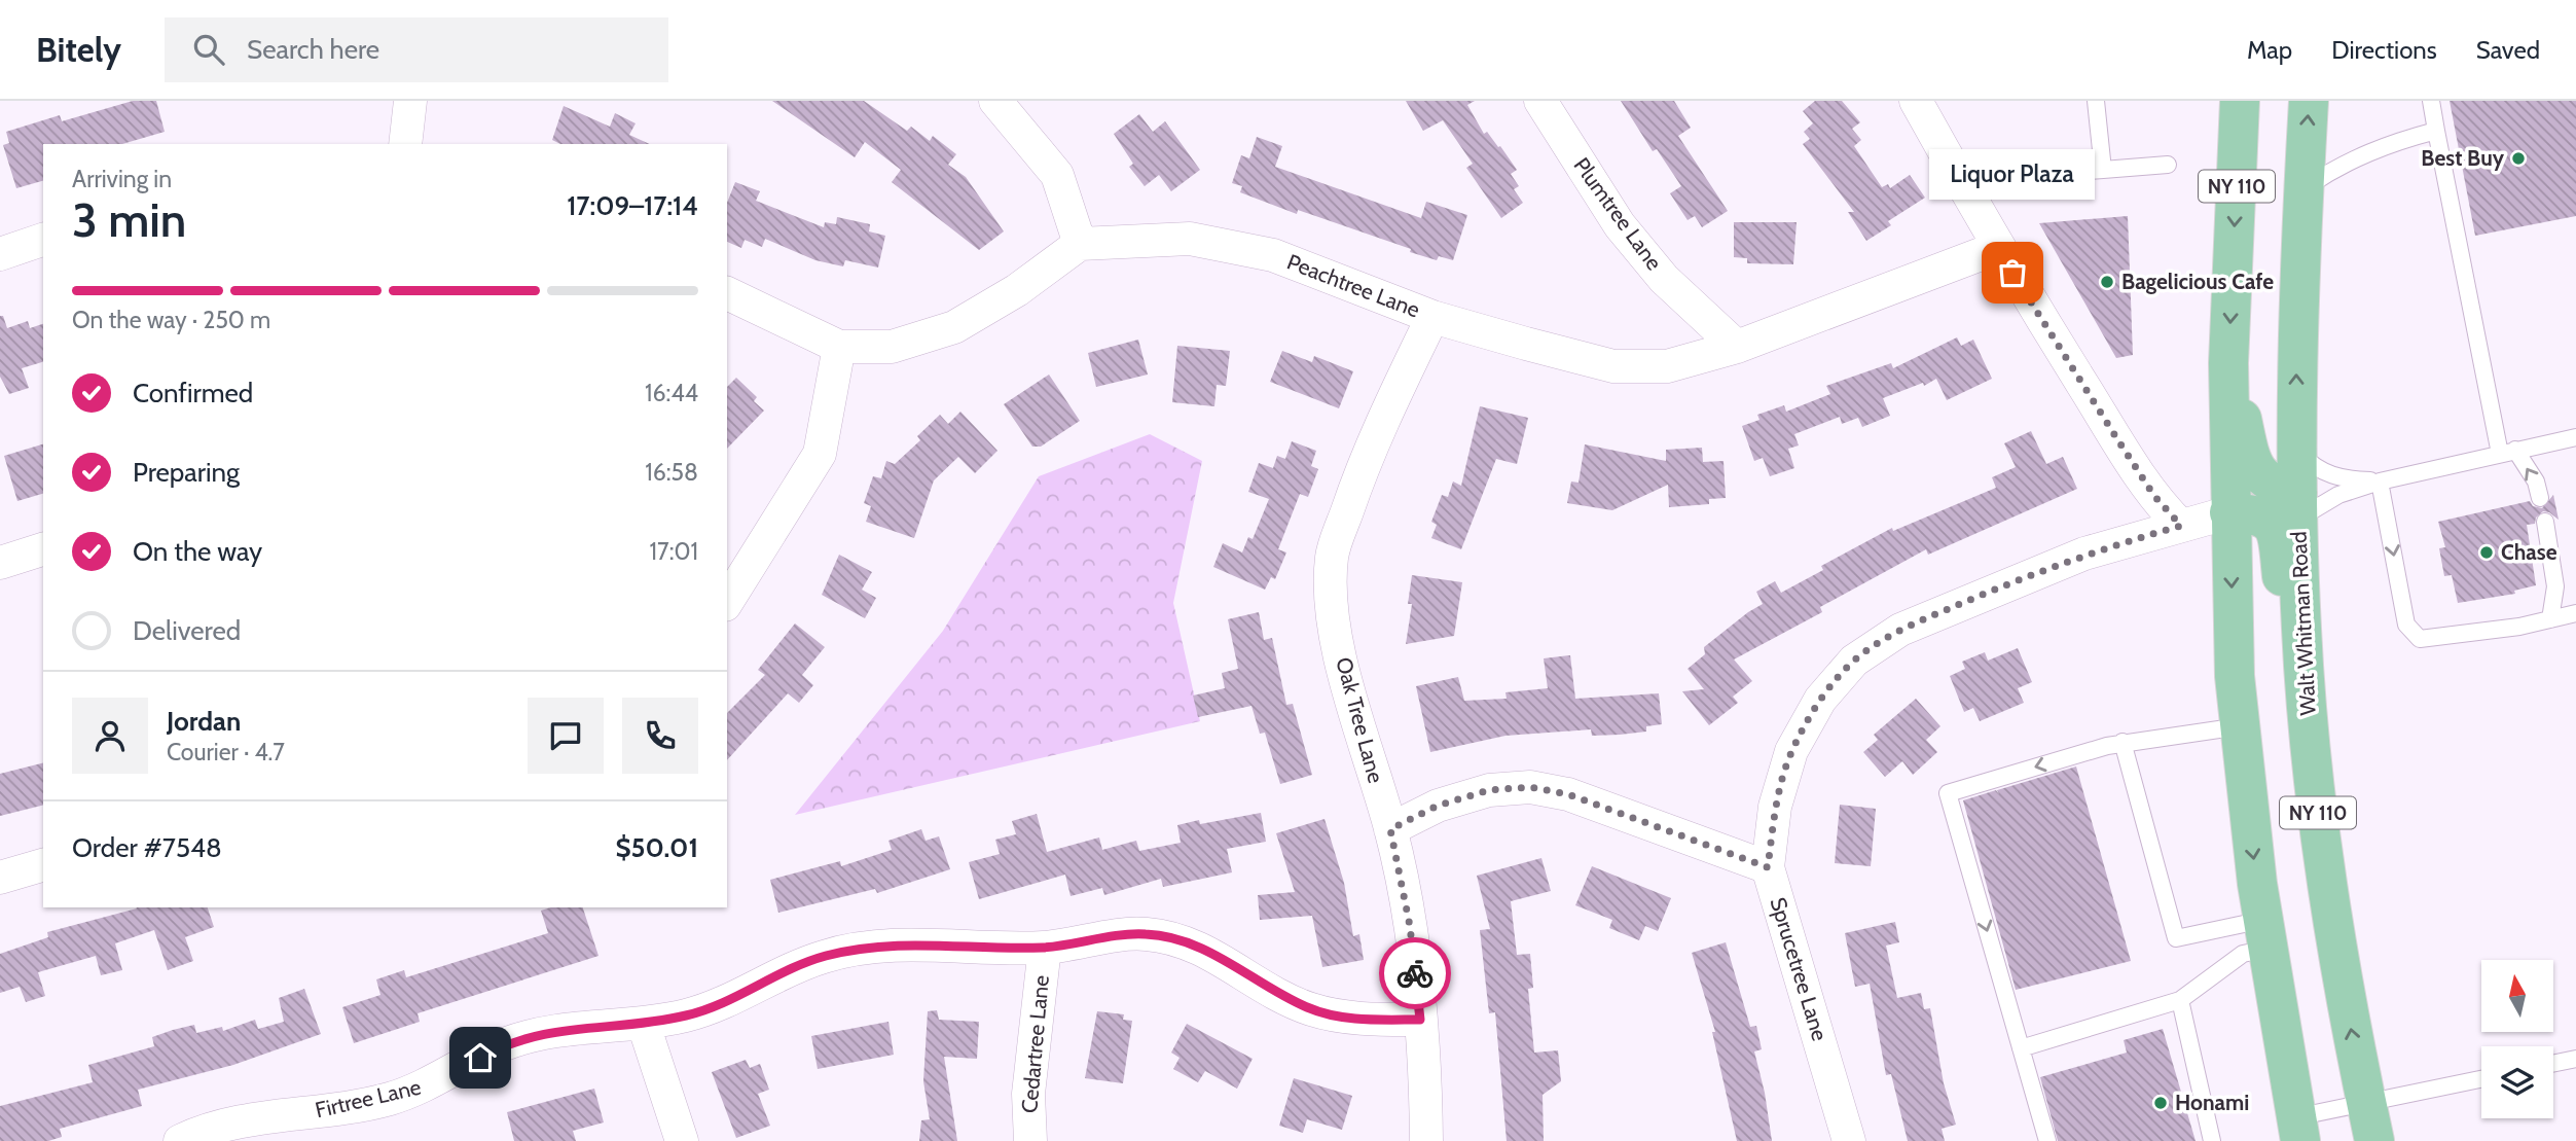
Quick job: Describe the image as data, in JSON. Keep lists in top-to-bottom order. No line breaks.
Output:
{"streets":{"main road":["NY 110","Walt Whitman Road"],"street":["Plumtree Lane","Peachtree Lane","Oak Tree Lane","Sprucetree Lane","Cedartree Lane","Firtree Lane"]},"crossings":[["NY 110","Sprucetree Lane"],["Plumtree Lane","Peachtree Lane"],["Peachtree Lane","Oak Tree Lane"],["Oak Tree Lane","Firtree Lane"],["Cedartree Lane","Firtree Lane"]],"places":["Best Buy","Liquor Plaza","Bagelicious Cafe","Chase","Honami"],"north":"top","page":{"header":"Bitely","search":"Search here","nav":["Map","Directions","Saved"],"heading":["3 min","Arriving in","17:09–17:14"],"panel":["Jordan","Courier · 4.7","Order #7548","$50.01"],"bubble":"Liquor Plaza","bar":"On the way · 250 m","list":[["Confirmed","16:44"],["Preparing","16:58"],["On the way","17:01"],"Delivered"]}}
